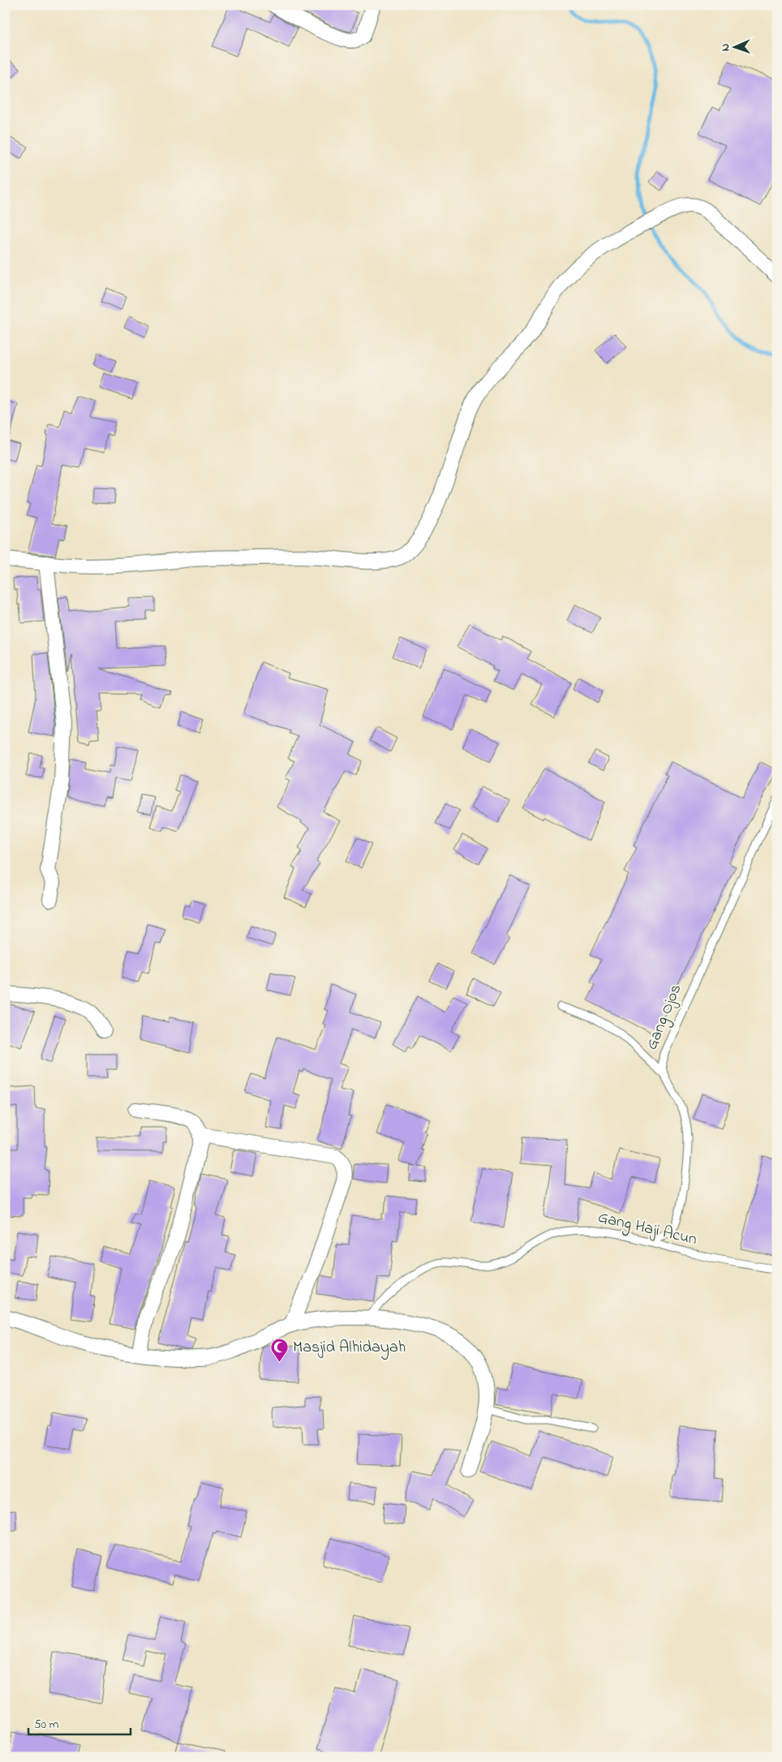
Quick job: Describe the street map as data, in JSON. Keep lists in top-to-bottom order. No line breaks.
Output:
{"streets":{"lane":["Gang Ojos","Gang Haji Acun"]},"crossings":[["Gang Ojos","Gang Haji Acun"]],"places":{"mosque":["Masjid Alhidayah"]},"scale_bar":"50 m","north":"left"}
